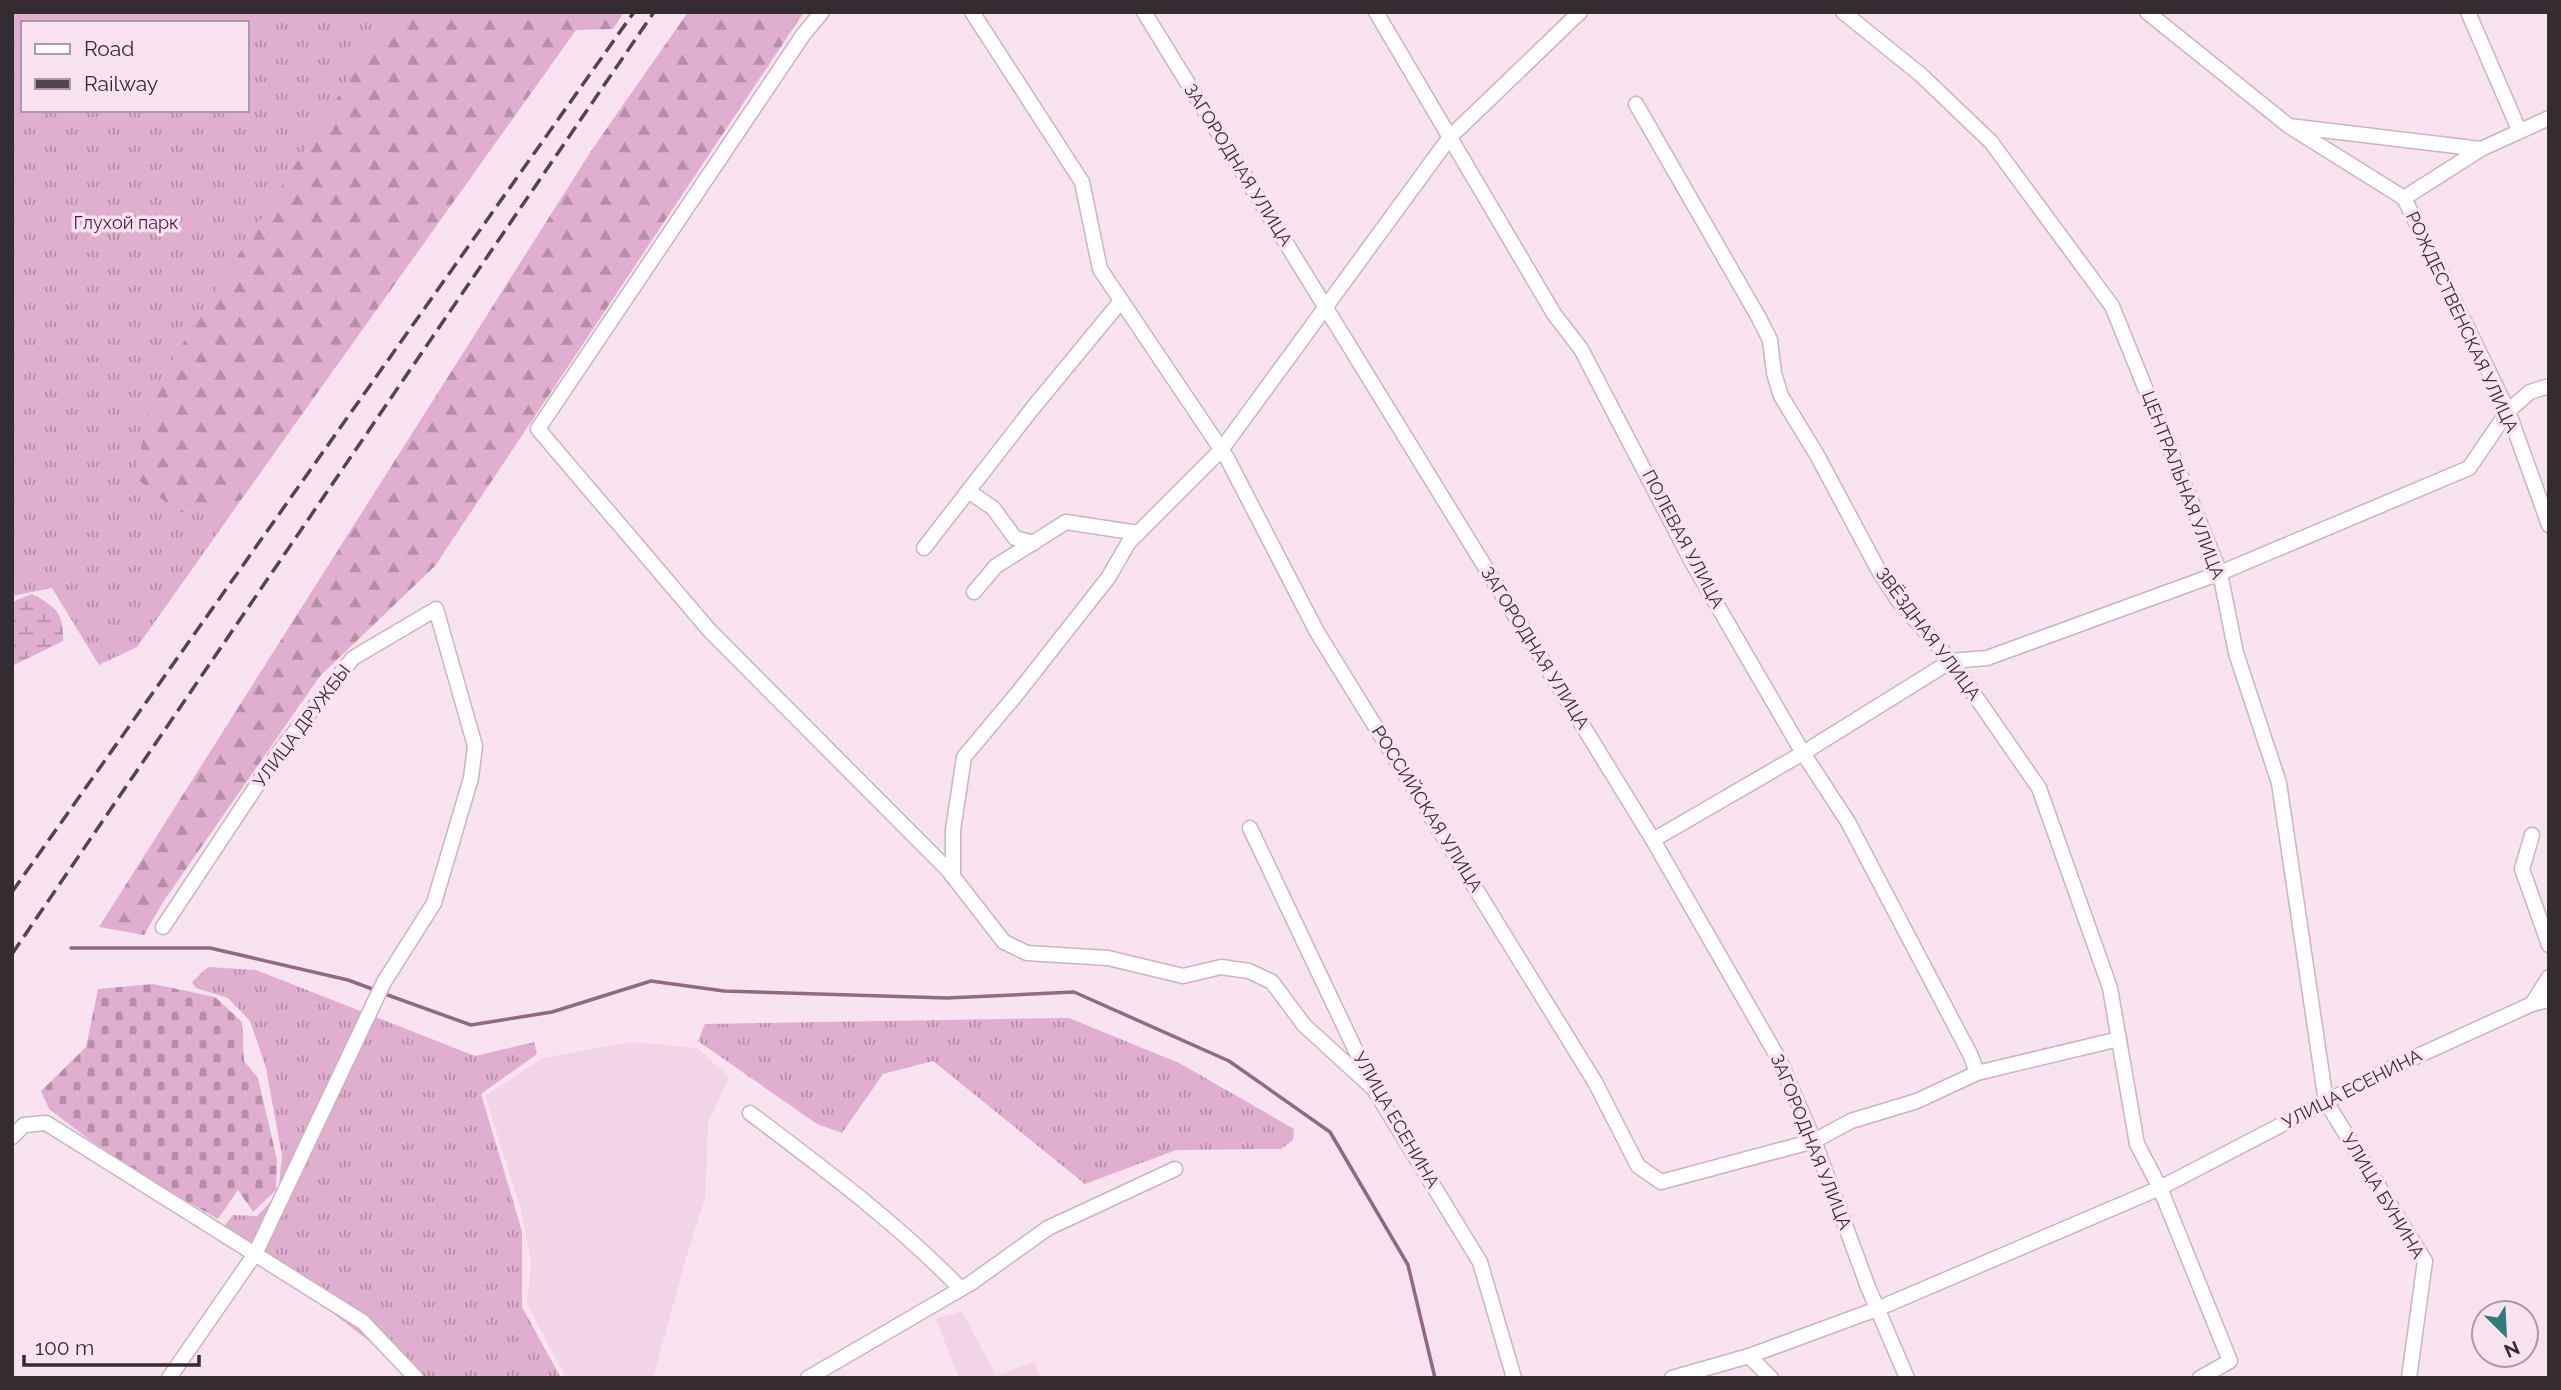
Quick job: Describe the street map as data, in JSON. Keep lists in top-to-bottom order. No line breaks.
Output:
{"streets":{"street":["ЗАГОРОДНАЯ УЛИЦА","РОЖДЕСТВЕНСКАЯ УЛИЦА","ЦЕНТРАЛЬНАЯ УЛИЦА","ПОЛЕВАЯ УЛИЦА","ЗВЁЗДНАЯ УЛИЦА","УЛИЦА ДРУЖБЫ","РОССИЙСКАЯ УЛИЦА","УЛИЦА ЕСЕНИНА","УЛИЦА БУНИНА"]},"crossings":[["ЗАГОРОДНАЯ УЛИЦА","РОССИЙСКАЯ УЛИЦА"],["ЗАГОРОДНАЯ УЛИЦА","УЛИЦА ЕСЕНИНА"],["ЦЕНТРАЛЬНАЯ УЛИЦА","УЛИЦА ЕСЕНИНА"],["ЦЕНТРАЛЬНАЯ УЛИЦА","УЛИЦА БУНИНА"],["ПОЛЕВАЯ УЛИЦА","РОССИЙСКАЯ УЛИЦА"],["ЗВЁЗДНАЯ УЛИЦА","РОССИЙСКАЯ УЛИЦА"],["ЗВЁЗДНАЯ УЛИЦА","УЛИЦА ЕСЕНИНА"],["УЛИЦА ЕСЕНИНА","УЛИЦА БУНИНА"]],"parks":["Глухой парк"],"legend":["Road","Railway"],"scale_bar":"100 m","north":"bottom right"}
